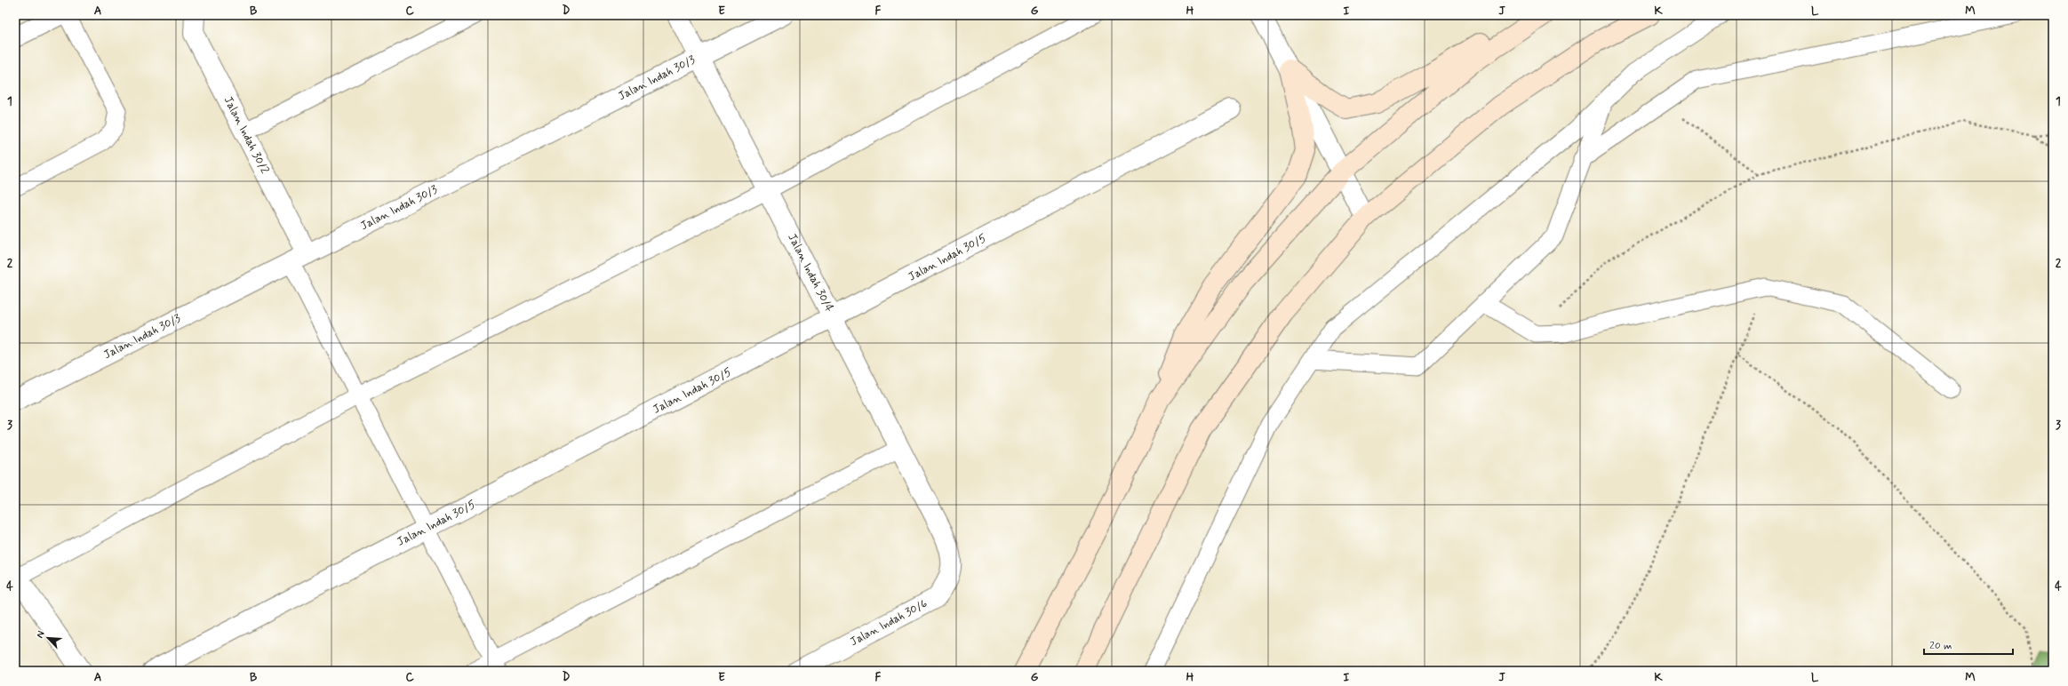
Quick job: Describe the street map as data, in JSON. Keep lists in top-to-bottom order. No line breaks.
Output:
{"streets":{"street":["Jalan Indah 30/3","Jalan Indah 30/2","Jalan Indah 30/5","Jalan Indah 30/4","Jalan Indah 30/6"]},"crossings":[["Jalan Indah 30/3","Jalan Indah 30/2"],["Jalan Indah 30/3","Jalan Indah 30/4"],["Jalan Indah 30/5","Jalan Indah 30/4"],["Jalan Indah 30/4","Jalan Indah 30/6"]],"scale_bar":"20 m","north":"top left","grid":{"columns":["A","B","C","D","E","F","G","H","I","J","K","L","M"],"rows":["1","2","3","4"]}}
